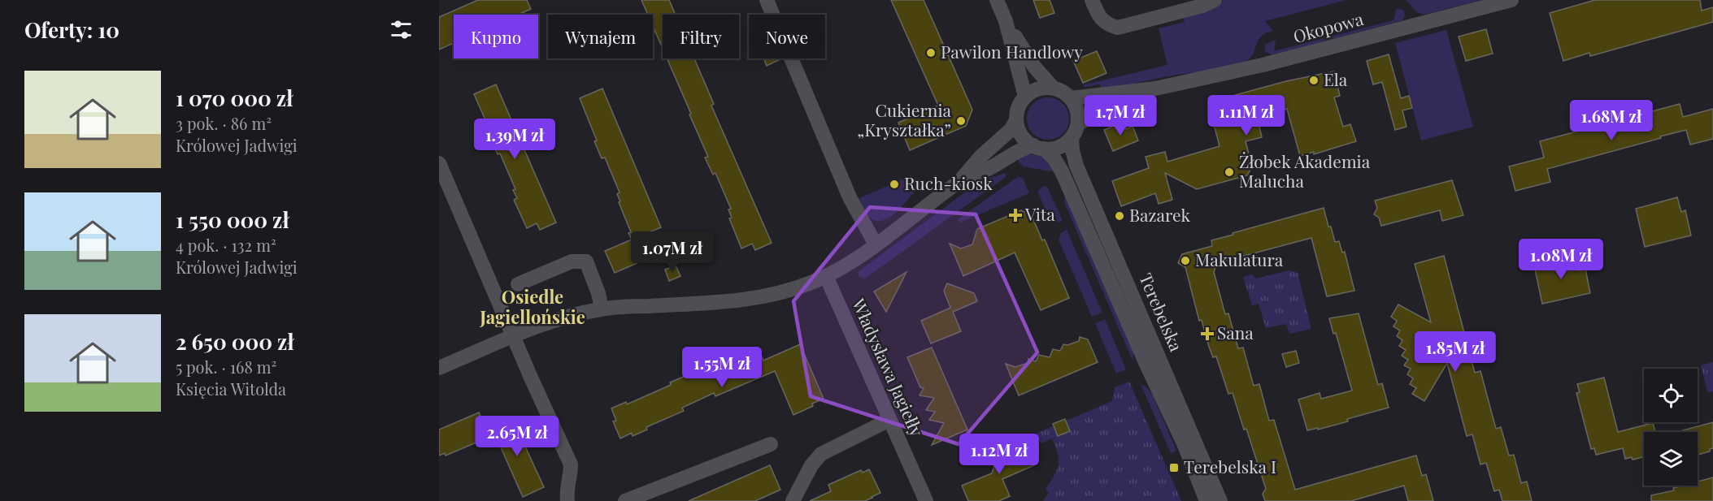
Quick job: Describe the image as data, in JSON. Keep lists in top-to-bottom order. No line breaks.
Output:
{"streets":{"street":["Okopowa","Terebelska","Władysława Jagiełły"]},"crossings":[["Okopowa","Terebelska"]],"districts":["Osiedle Jagiellońskie"],"places":{"other":["Pawilon Handlowy","Ela","Cukiernia „Kryształka”","Żłobek Akademia Malucha","Ruch-kiosk","Bazarek","Makulatura"],"health":["Vita","Sana"],"transit":["Terebelska I"]},"page":{"heading":"Oferty: 10","chip":["Kupno","Wynajem","Filtry","Nowe"],"list":[{"name":"1 070 000 zł","note":"3 pok. · 86 m² · Królowej Jadwigi"},{"name":"1 550 000 zł","note":"4 pok. · 132 m² · Królowej Jadwigi"},{"name":"2 650 000 zł","note":"5 pok. · 168 m² · Księcia Witolda"}],"price":["1.7M zł","1.11M zł","1.68M zł","1.39M zł","1.07M zł","1.08M zł","1.85M zł","1.55M zł","2.65M zł","1.12M zł"]}}
